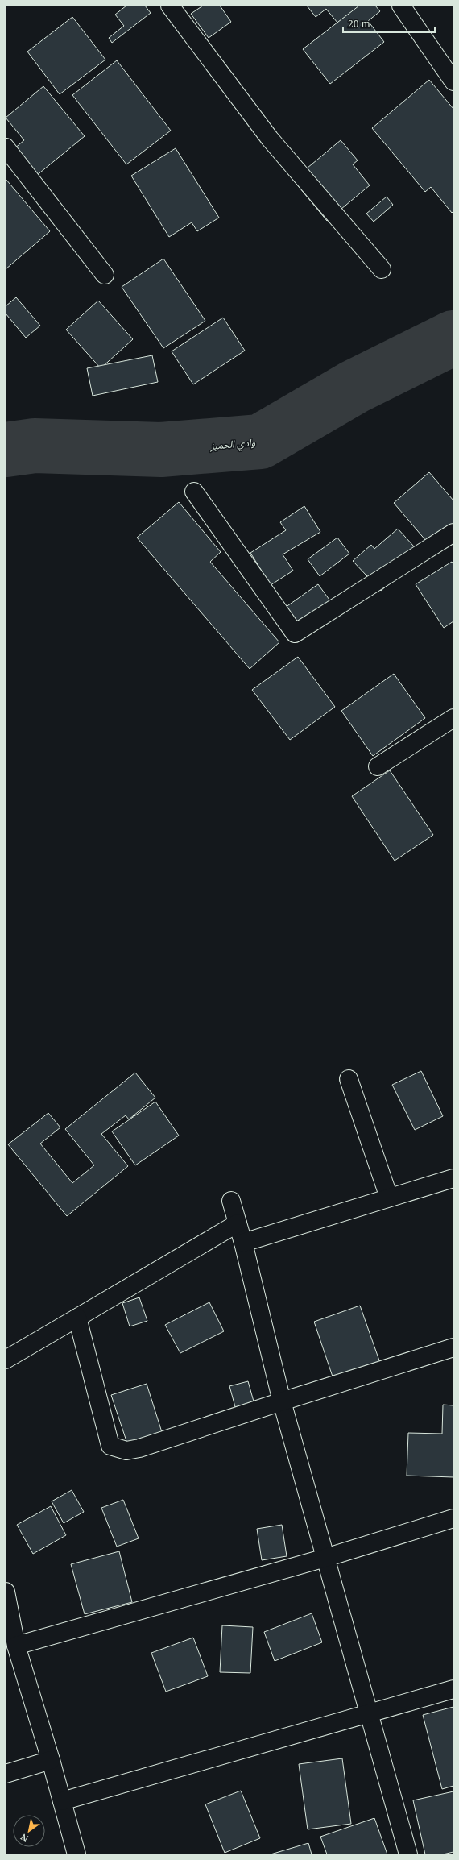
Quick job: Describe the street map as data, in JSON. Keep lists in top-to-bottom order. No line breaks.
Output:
{"water":["وادي الحميز"],"scale_bar":"20 m","north":"bottom left"}
